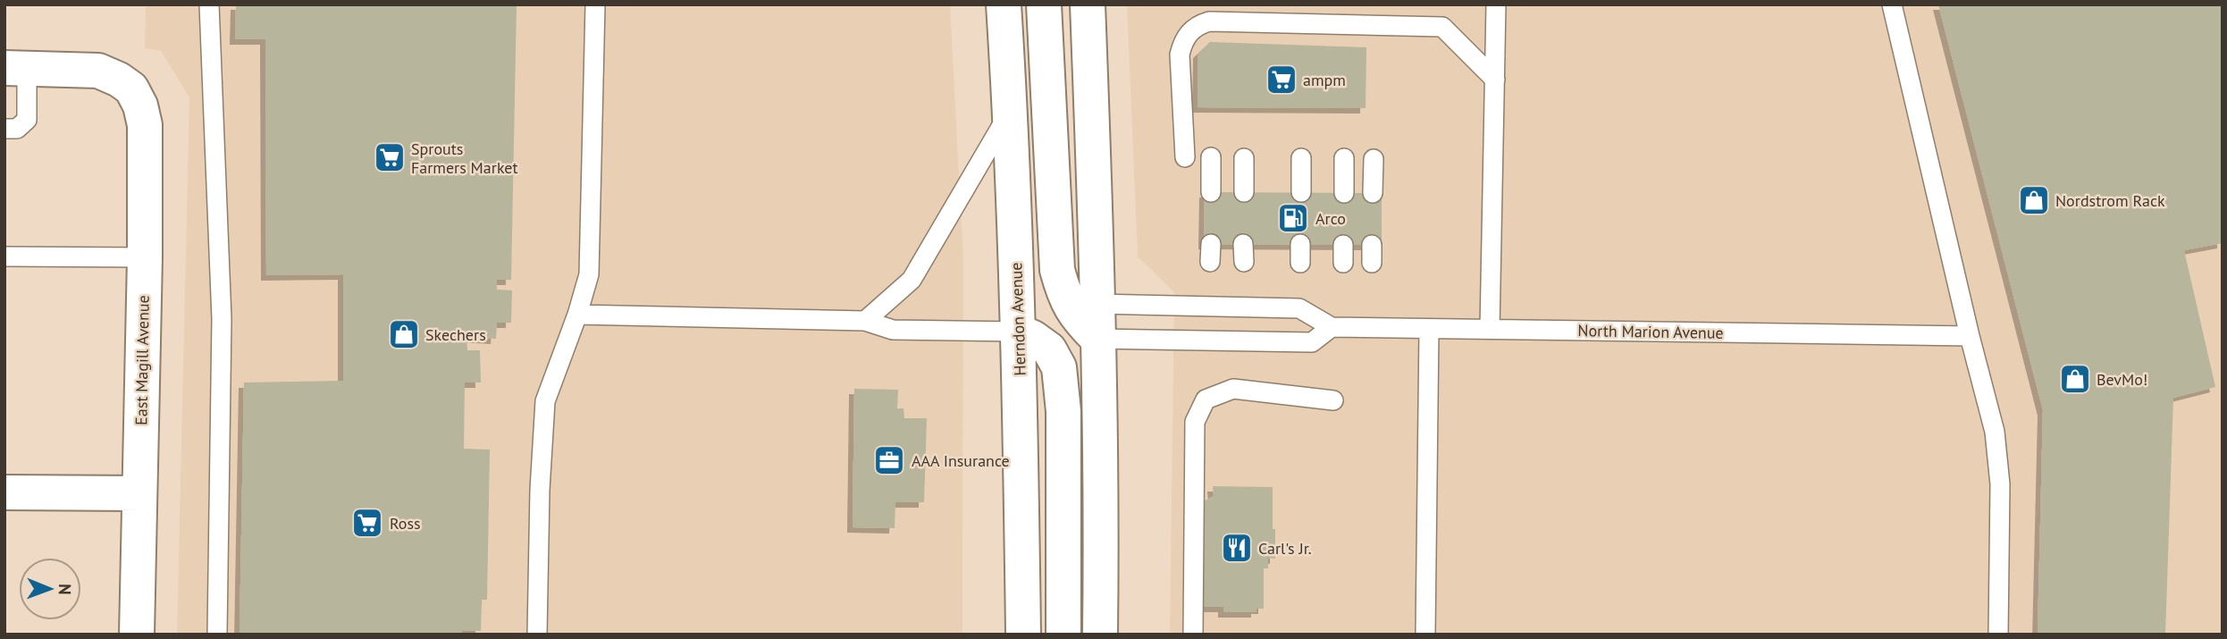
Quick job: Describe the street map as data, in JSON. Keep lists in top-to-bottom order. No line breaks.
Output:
{"streets":{"main road":["Herndon Avenue","East Magill Avenue"],"lane":["North Marion Avenue"]},"places":{"supermarket":["ampm","Sprouts Farmers Market","Ross"],"shop":["Nordstrom Rack","Skechers","BevMo!"],"fuel station":["Arco"],"office":["AAA Insurance"],"restaurant":["Carl's Jr."]},"north":"right"}
